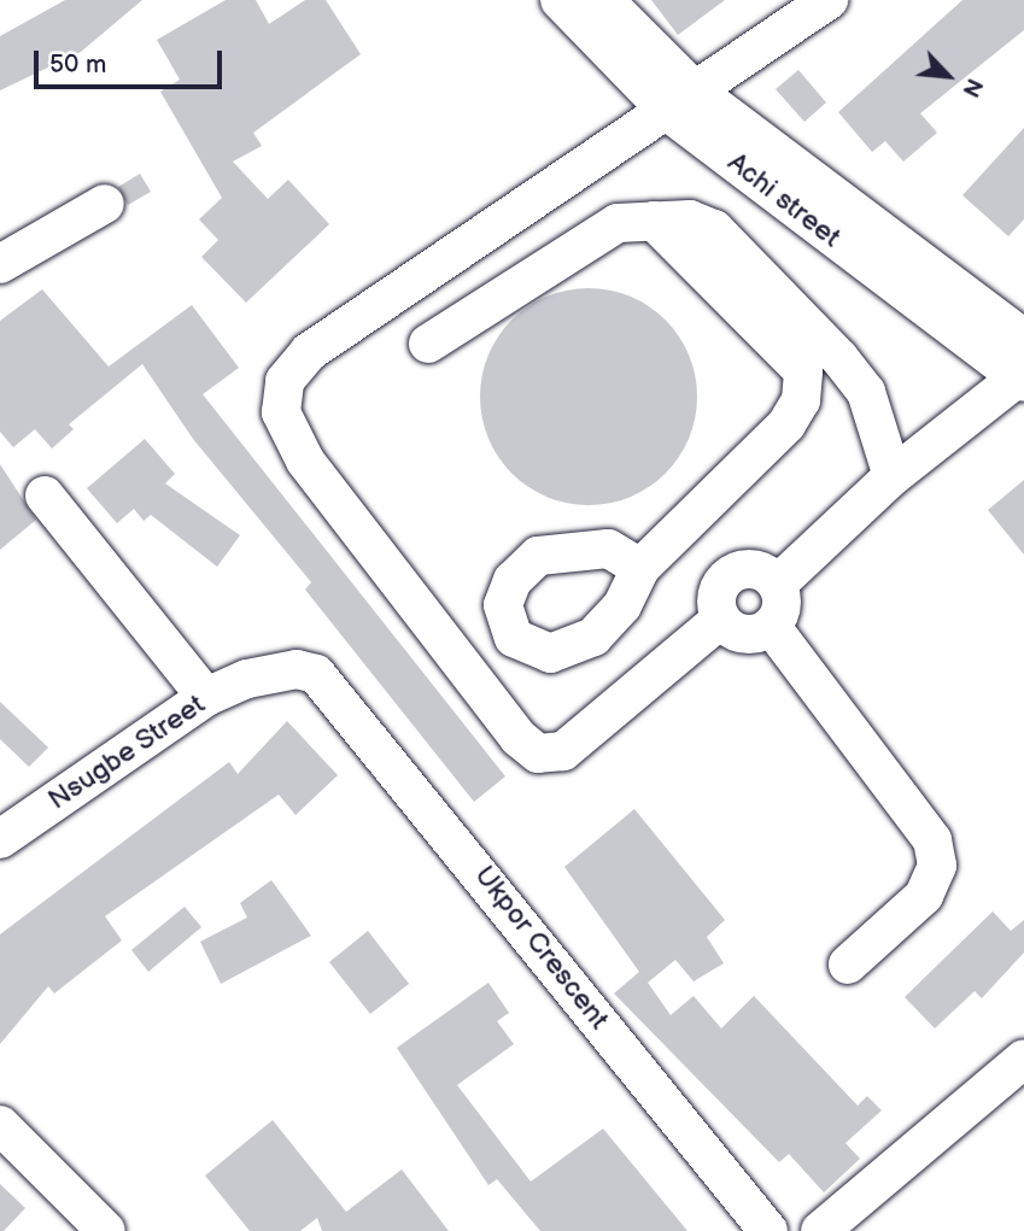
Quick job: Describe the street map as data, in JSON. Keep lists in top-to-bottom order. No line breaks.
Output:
{"streets":{"street":["Achi street","Nsugbe Street","Ukpor Crescent"]},"crossings":[["Nsugbe Street","Ukpor Crescent"]],"scale_bar":"50 m","north":"bottom right"}
